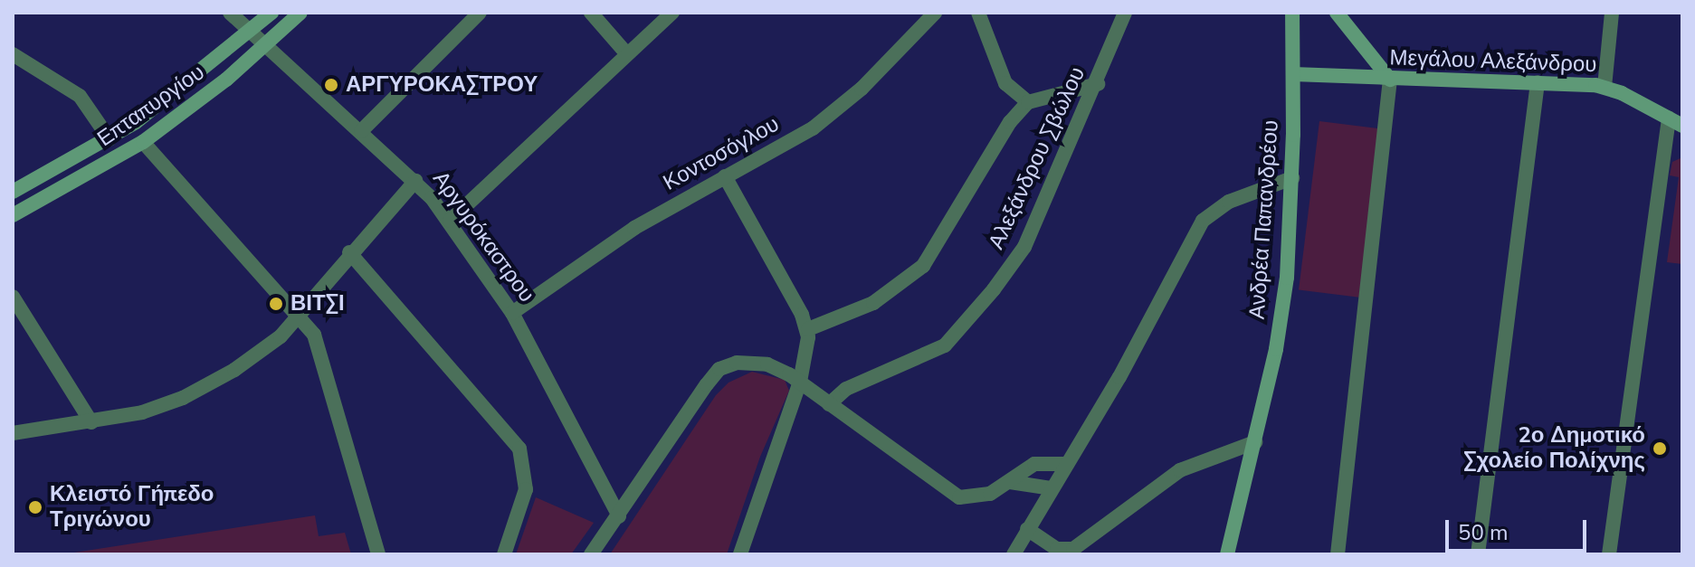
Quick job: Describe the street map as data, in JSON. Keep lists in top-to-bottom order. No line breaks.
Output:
{"streets":{"main road":["Μεγάλου Αλεξάνδρου","Επταπυργίου","Ανδρέα Παπανδρέου"],"street":["Κοντοσόγλου","Αλεξάνδρου Σβώλου","Αργυρόκαστρου"]},"crossings":[["Μεγάλου Αλεξάνδρου","Ανδρέα Παπανδρέου"],["Επταπυργίου","Αργυρόκαστρου"],["Κοντοσόγλου","Αργυρόκαστρου"]],"places":["ΑΡΓΥΡΟΚΑΣΤΡΟΥ","ΒΙΤΣΙ","2ο Δημοτικό Σχολείο Πολίχνης","Κλειστό Γήπεδο Τριγώνου"],"scale_bar":"50 m"}
